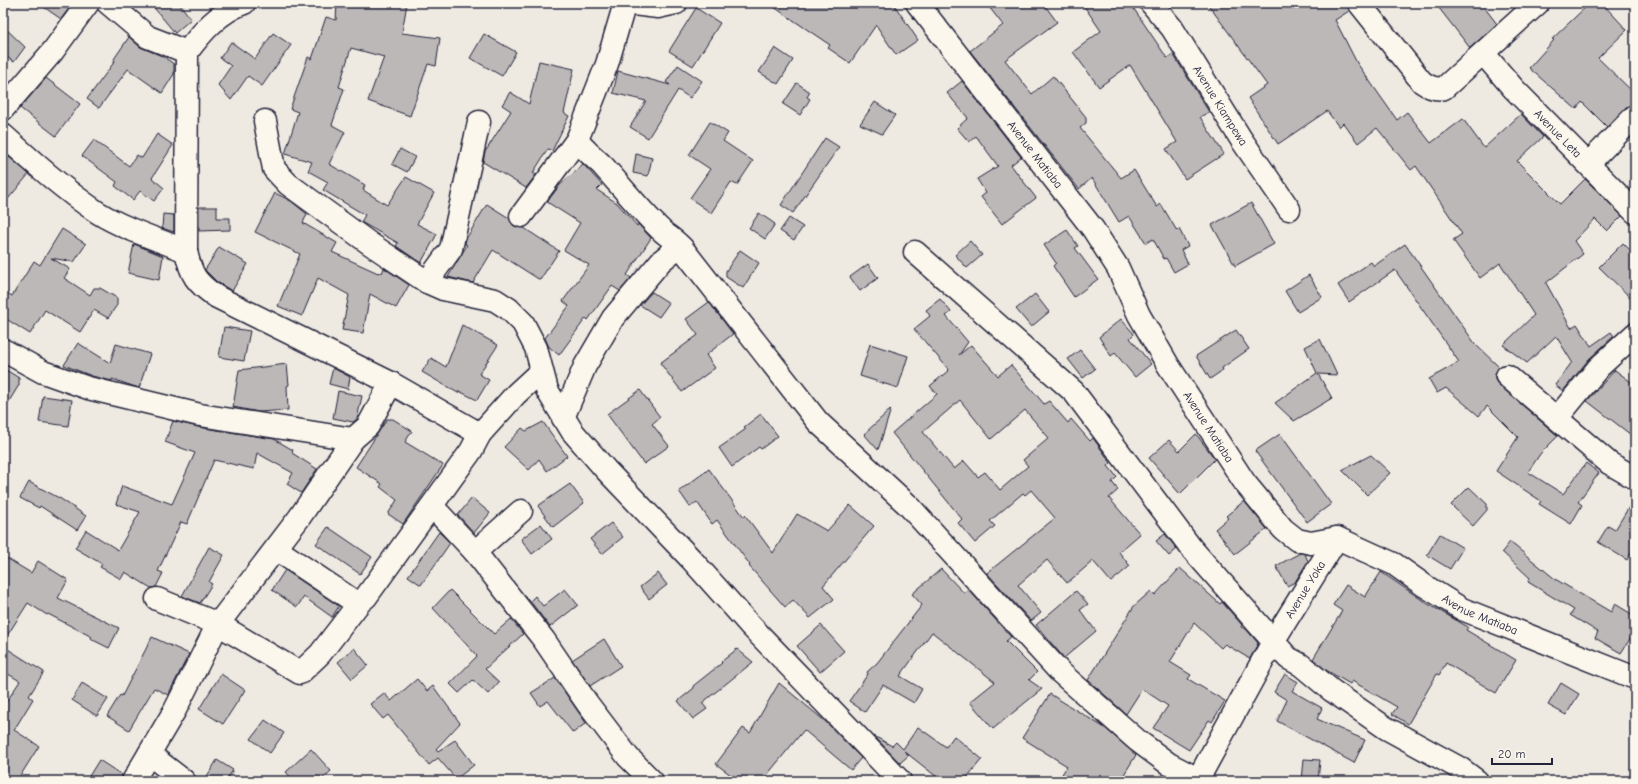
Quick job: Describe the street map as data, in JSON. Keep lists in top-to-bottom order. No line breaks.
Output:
{"streets":{"street":["Avenue Kiampewa","Avenue Leta","Avenue Matiaba","Avenue Yoka"]},"crossings":[["Avenue Matiaba","Avenue Yoka"]],"scale_bar":"20 m"}
